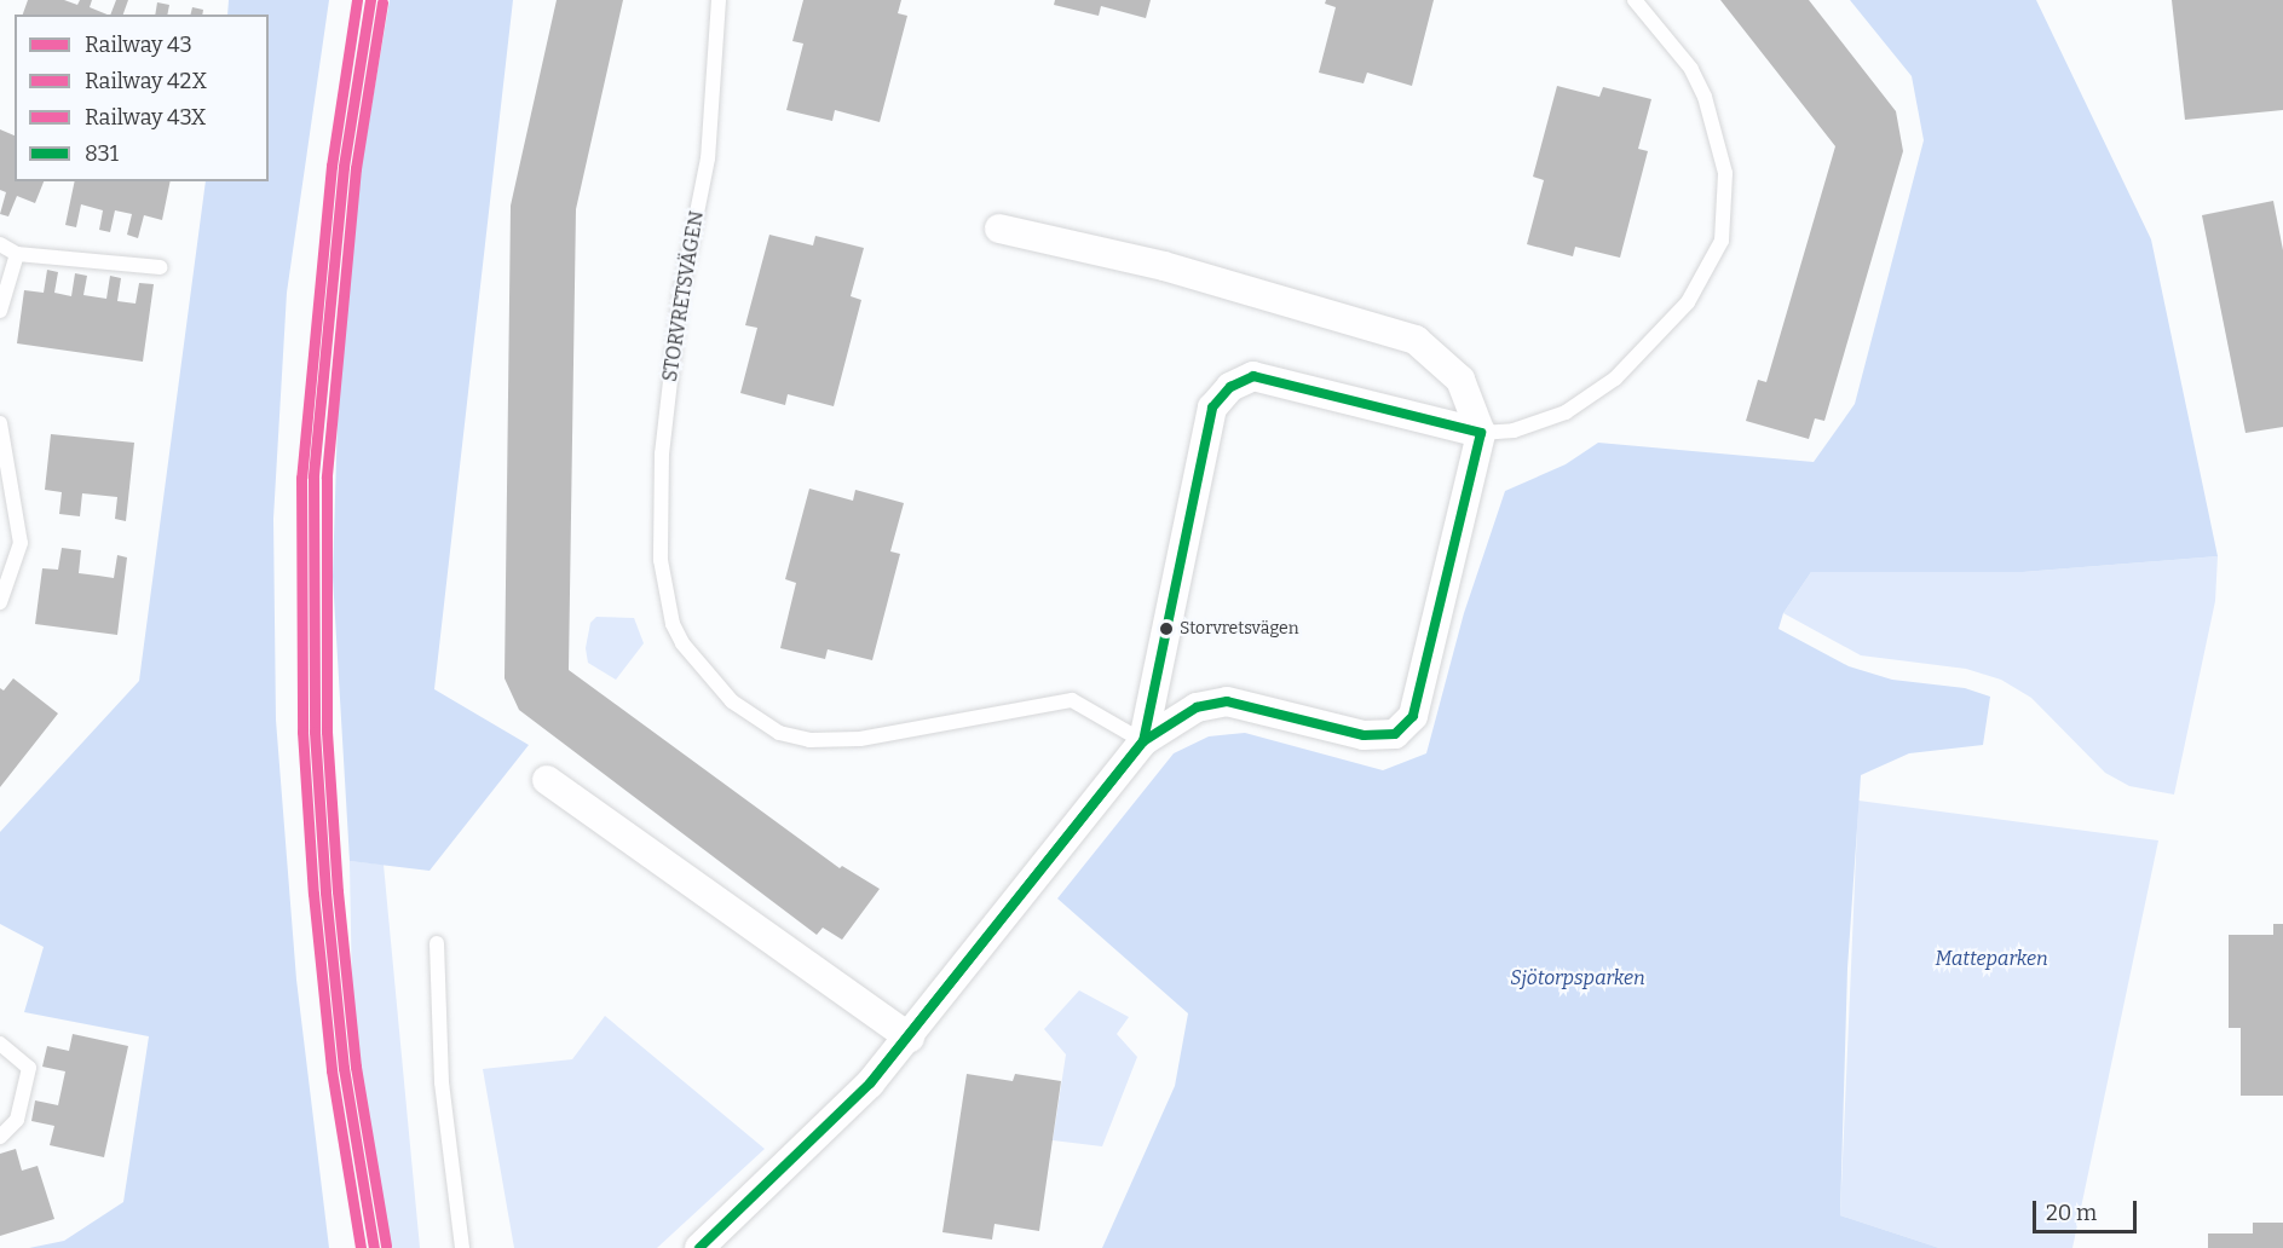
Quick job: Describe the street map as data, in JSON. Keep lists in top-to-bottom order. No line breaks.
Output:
{"streets":{"lane":["STORVRETSVÄGEN"]},"parks":["Matteparken","Sjötorpsparken"],"places":["Storvretsvägen"],"lines":["rail line 43","rail line 42X","rail line 43X","transit line 831"],"legend":["Railway 43","Railway 42X","Railway 43X","831"],"scale_bar":"20 m"}
